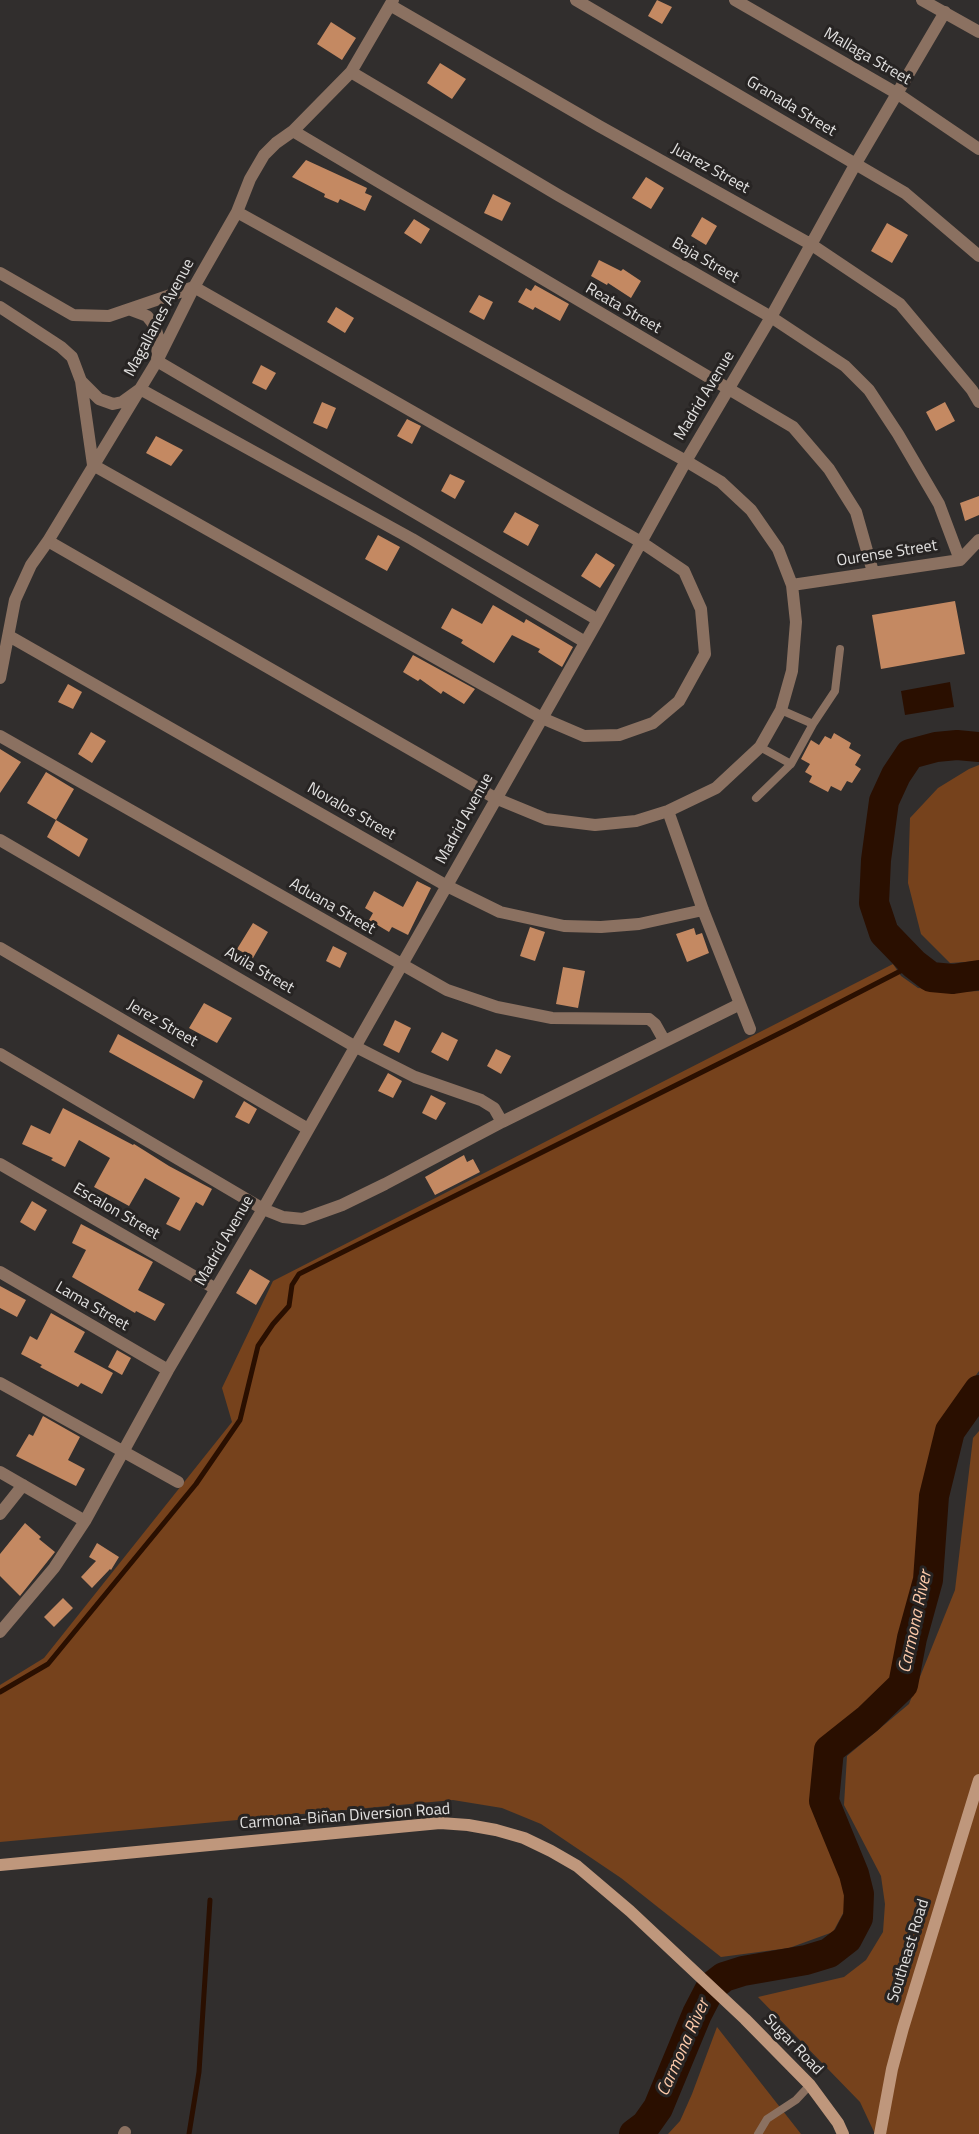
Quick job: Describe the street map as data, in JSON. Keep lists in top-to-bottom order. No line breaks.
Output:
{"streets":{"main road":["Carmona-Biñan Diversion Road","Southeast Road","Sugar Road"],"street":["Mallaga Street","Granada Street","Juarez Street","Baja Street","Reata Street","Magallanes Avenue","Madrid Avenue","Ourense Street","Novalos Street","Aduana Street","Avila Street","Jerez Street","Escalon Street","Lama Street"]},"crossings":[["Mallaga Street","Madrid Avenue"],["Granada Street","Madrid Avenue"],["Juarez Street","Magallanes Avenue"],["Juarez Street","Madrid Avenue"],["Baja Street","Magallanes Avenue"],["Baja Street","Madrid Avenue"],["Baja Street","Ourense Street"],["Reata Street","Magallanes Avenue"],["Reata Street","Madrid Avenue"],["Reata Street","Ourense Street"],["Magallanes Avenue","Novalos Street"],["Madrid Avenue","Novalos Street"],["Madrid Avenue","Aduana Street"],["Madrid Avenue","Avila Street"],["Madrid Avenue","Jerez Street"],["Madrid Avenue","Escalon Street"],["Madrid Avenue","Lama Street"],["Carmona-Biñan Diversion Road","Sugar Road"]],"water":["Carmona River"]}
